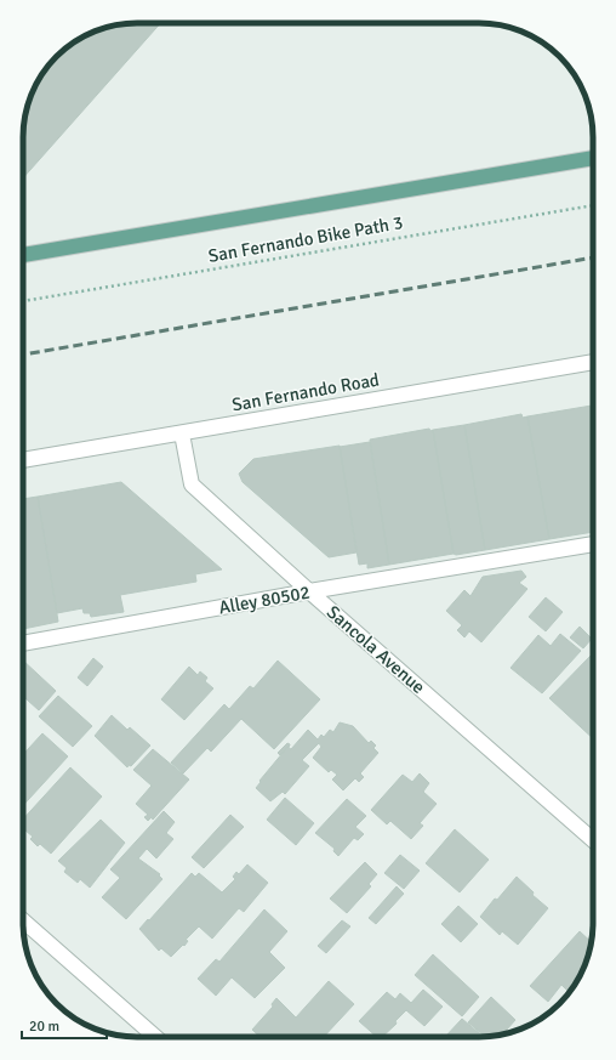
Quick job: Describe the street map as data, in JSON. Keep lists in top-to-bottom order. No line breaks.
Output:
{"streets":{"street":["San Fernando Road","Alley 80502","Sancola Avenue"],"path":["San Fernando Bike Path 3"]},"crossings":[["San Fernando Road","Sancola Avenue"],["Alley 80502","Sancola Avenue"]],"scale_bar":"20 m"}
